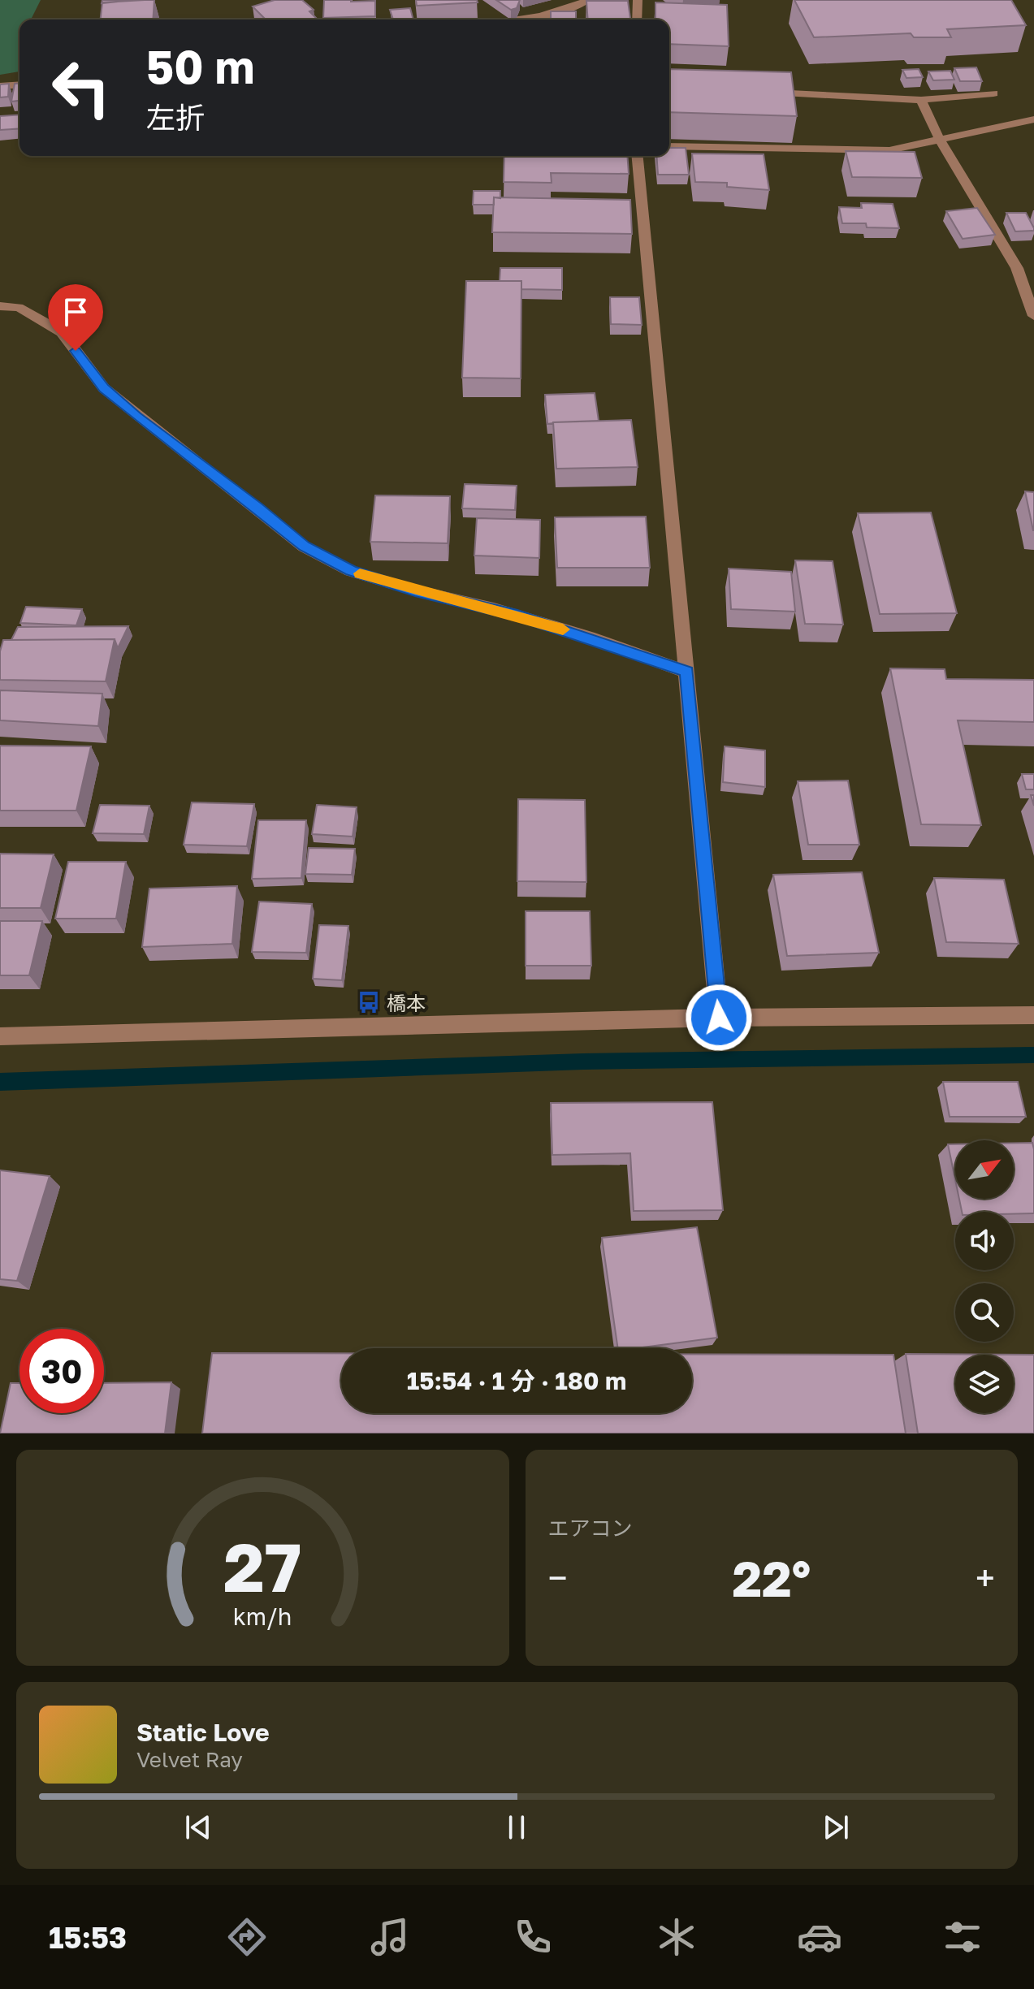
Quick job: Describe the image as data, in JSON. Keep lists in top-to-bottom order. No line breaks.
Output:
{"places":{"bus stop":["橋本"]},"north":"top right","page":{"turn":["50 m","左折"],"limit":"30","trip":"15:54 · 1 分 · 180 m","tile":"エアコン","heat":["−","22°","+"],"song":["Static Love","Velvet Ray"],"tabs":"15:53","gauge":["27","km/h"]}}
